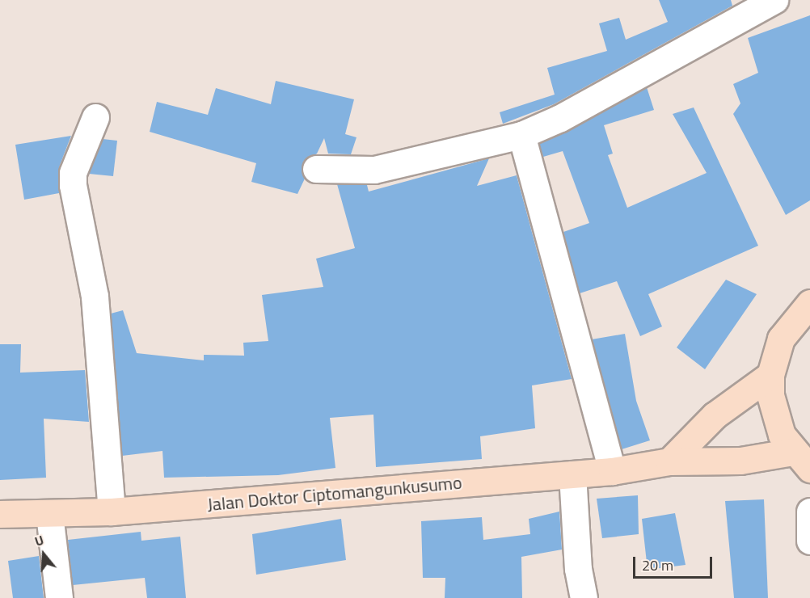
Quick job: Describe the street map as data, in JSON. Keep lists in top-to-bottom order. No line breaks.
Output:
{"streets":{"main road":["Jalan Doktor Ciptomangunkusumo"]},"scale_bar":"20 m","north":"top"}
